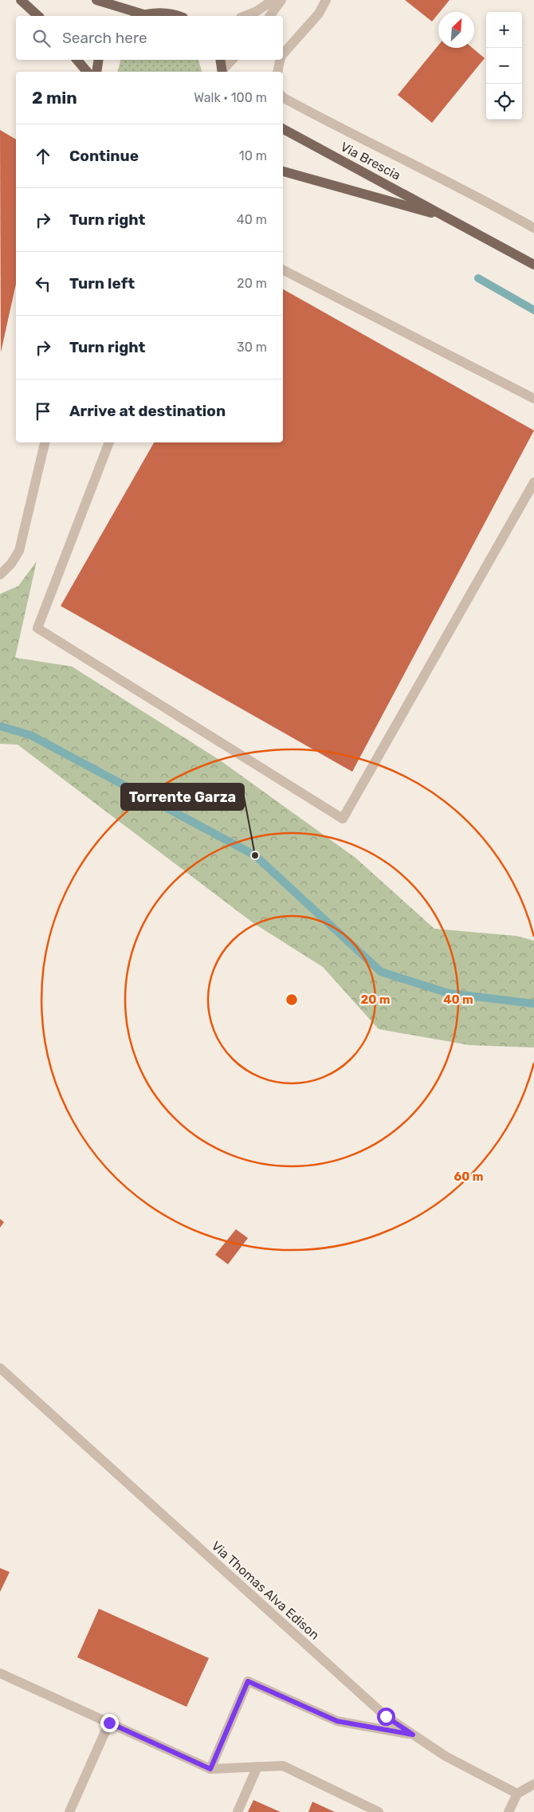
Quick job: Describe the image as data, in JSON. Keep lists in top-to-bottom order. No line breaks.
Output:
{"streets":{"main road":["Via Brescia"],"street":["Via Thomas Alva Edison"]},"places":["Torrente Garza"],"north":"top right","page":{"map_buttons":["+","−"],"search":"Search here","heading":["2 min","Walk · 100 m"],"list":[["Continue","10 m"],["Turn right","40 m"],["Turn left","20 m"],["Turn right","30 m"],"Arrive at destination"]},"rings":["20 m","40 m","60 m"]}
